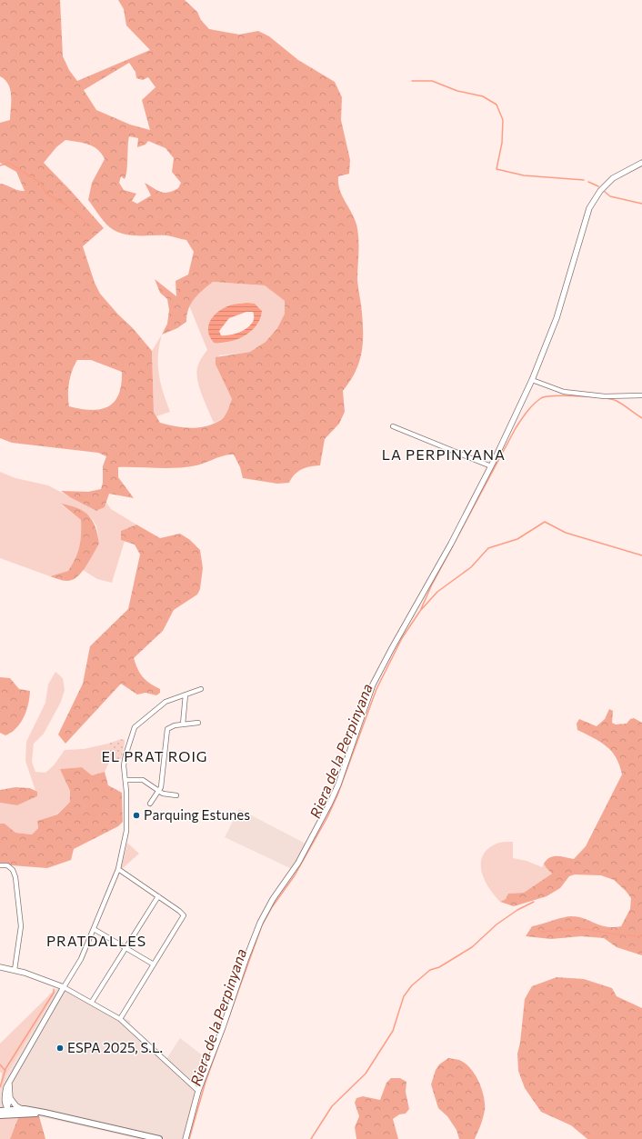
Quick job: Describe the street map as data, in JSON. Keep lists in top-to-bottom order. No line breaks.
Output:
{"districts":["LA PERPINYANA","EL PRAT ROIG","PRATDALLES"],"water":["Riera de la Perpinyana"],"places":["Parquing Estunes","ESPA 2025, S.L."]}
